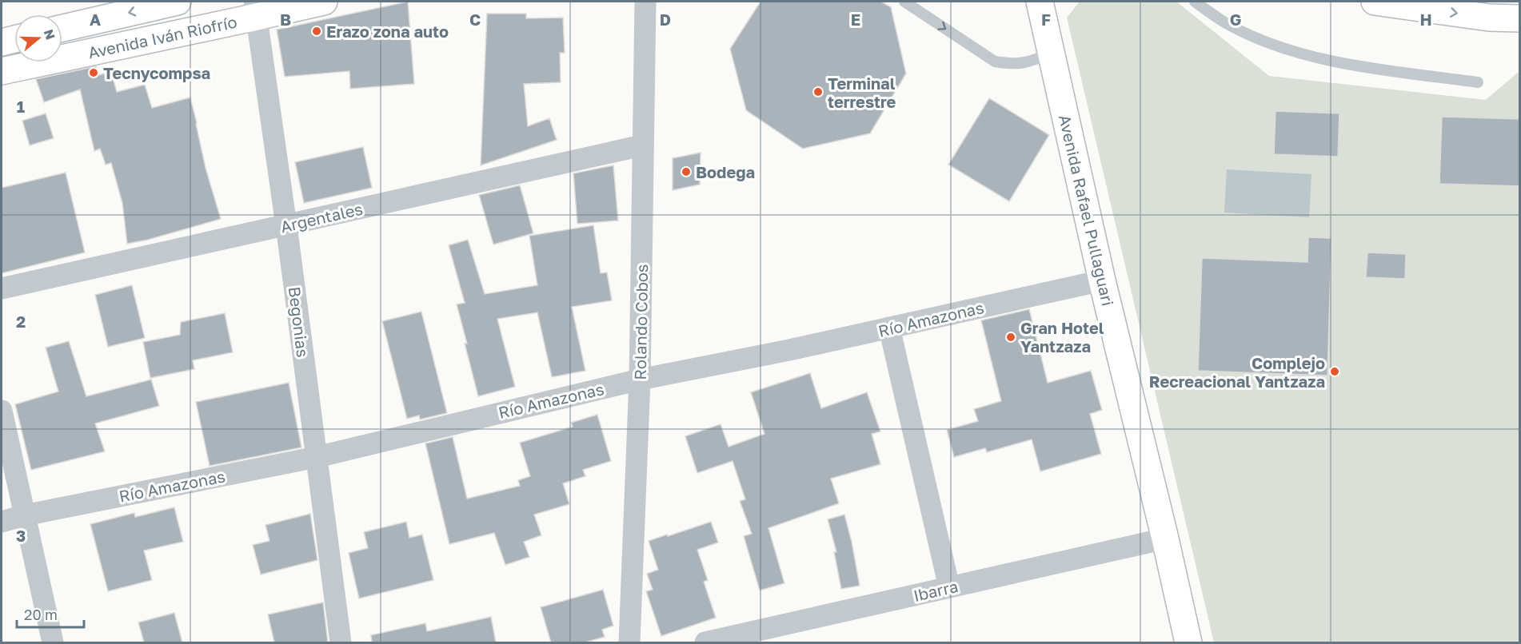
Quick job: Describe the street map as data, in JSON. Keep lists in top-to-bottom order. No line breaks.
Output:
{"streets":{"street":["Avenida Iván Riofrío","Avenida Rafael Pullaguari","Argentales","Río Amazonas","Begonias","Rolando Cobos","Ibarra"]},"crossings":[["Avenida Iván Riofrío","Begonias"],["Avenida Rafael Pullaguari","Río Amazonas"],["Avenida Rafael Pullaguari","Ibarra"],["Argentales","Begonias"],["Argentales","Rolando Cobos"],["Río Amazonas","Begonias"],["Río Amazonas","Rolando Cobos"]],"places":["Erazo zona auto","Tecnycompsa","Terminal terrestre","Bodega","Gran Hotel Yantzaza","Complejo Recreacional Yantzaza"],"scale_bar":"20 m","north":"right","grid":{"columns":["A","B","C","D","E","F","G","H"],"rows":["1","2","3"]}}
